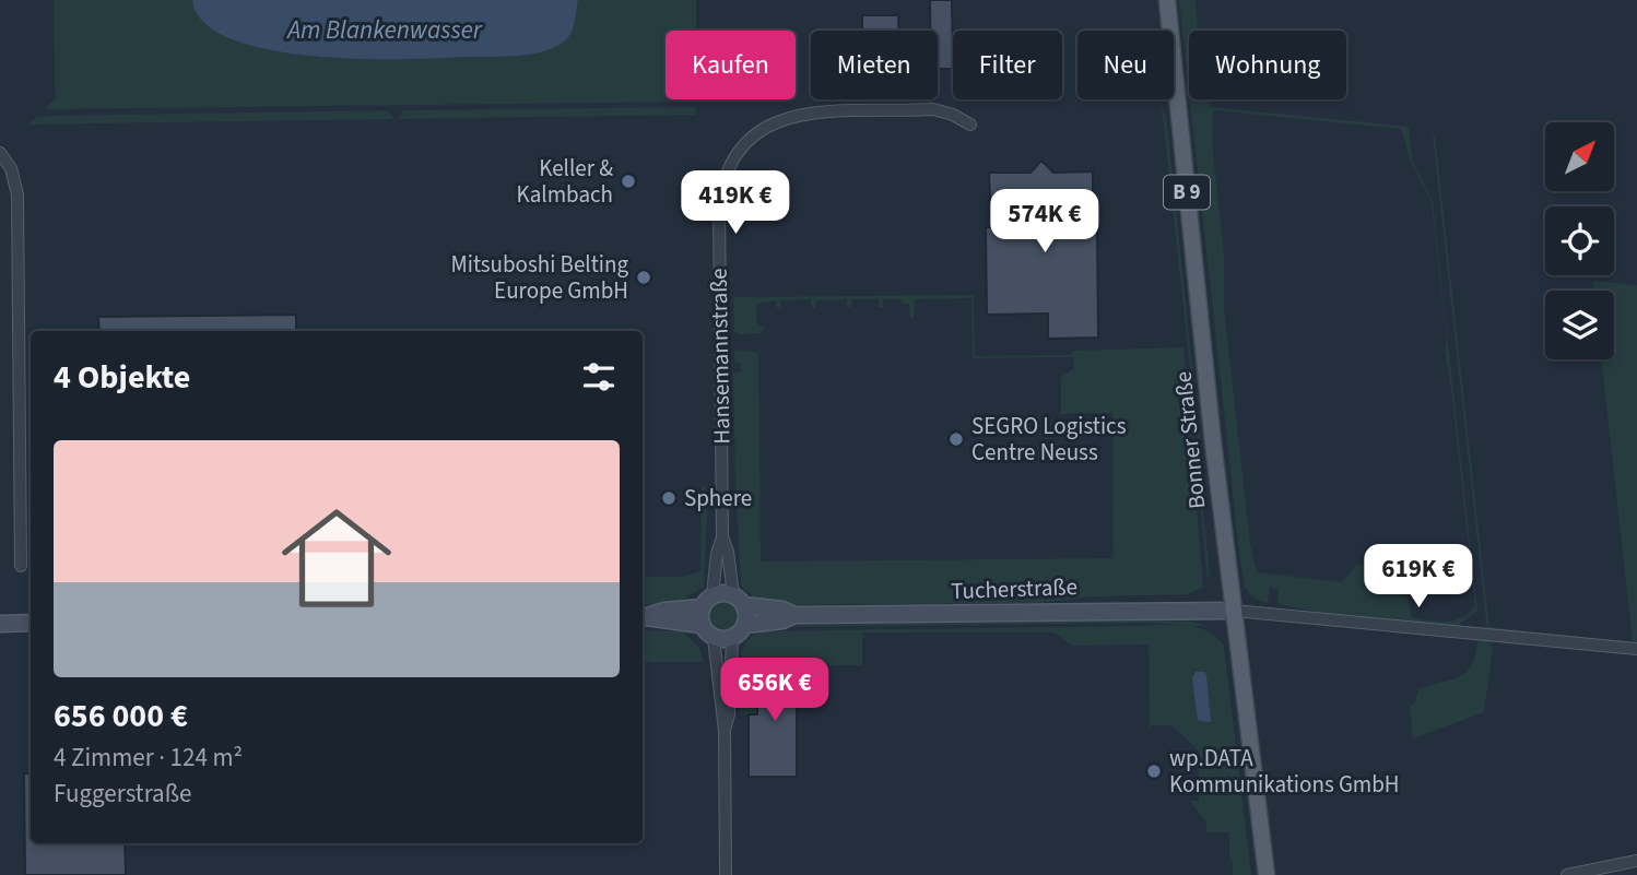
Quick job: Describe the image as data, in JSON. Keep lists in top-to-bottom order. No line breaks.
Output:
{"streets":{"main road":["B 9","Bonner Straße","Tucherstraße"],"street":["Hansemannstraße"]},"crossings":[["Hansemannstraße","Tucherstraße"],["Bonner Straße","Tucherstraße"]],"water":["Am Blankenwasser"],"places":["Keller & Kalmbach","Mitsuboshi Belting Europe GmbH","SEGRO Logistics Centre Neuss","Sphere","wp.DATA Kommunikations GmbH"],"north":"top right","page":{"chip":["Kaufen","Mieten","Filter","Neu","Wohnung"],"price":["419K €","574K €","619K €","656K €"],"heading":"4 Objekte","list":[{"name":"656 000 €","note":"4 Zimmer · 124 m² · Fuggerstraße"}]}}
